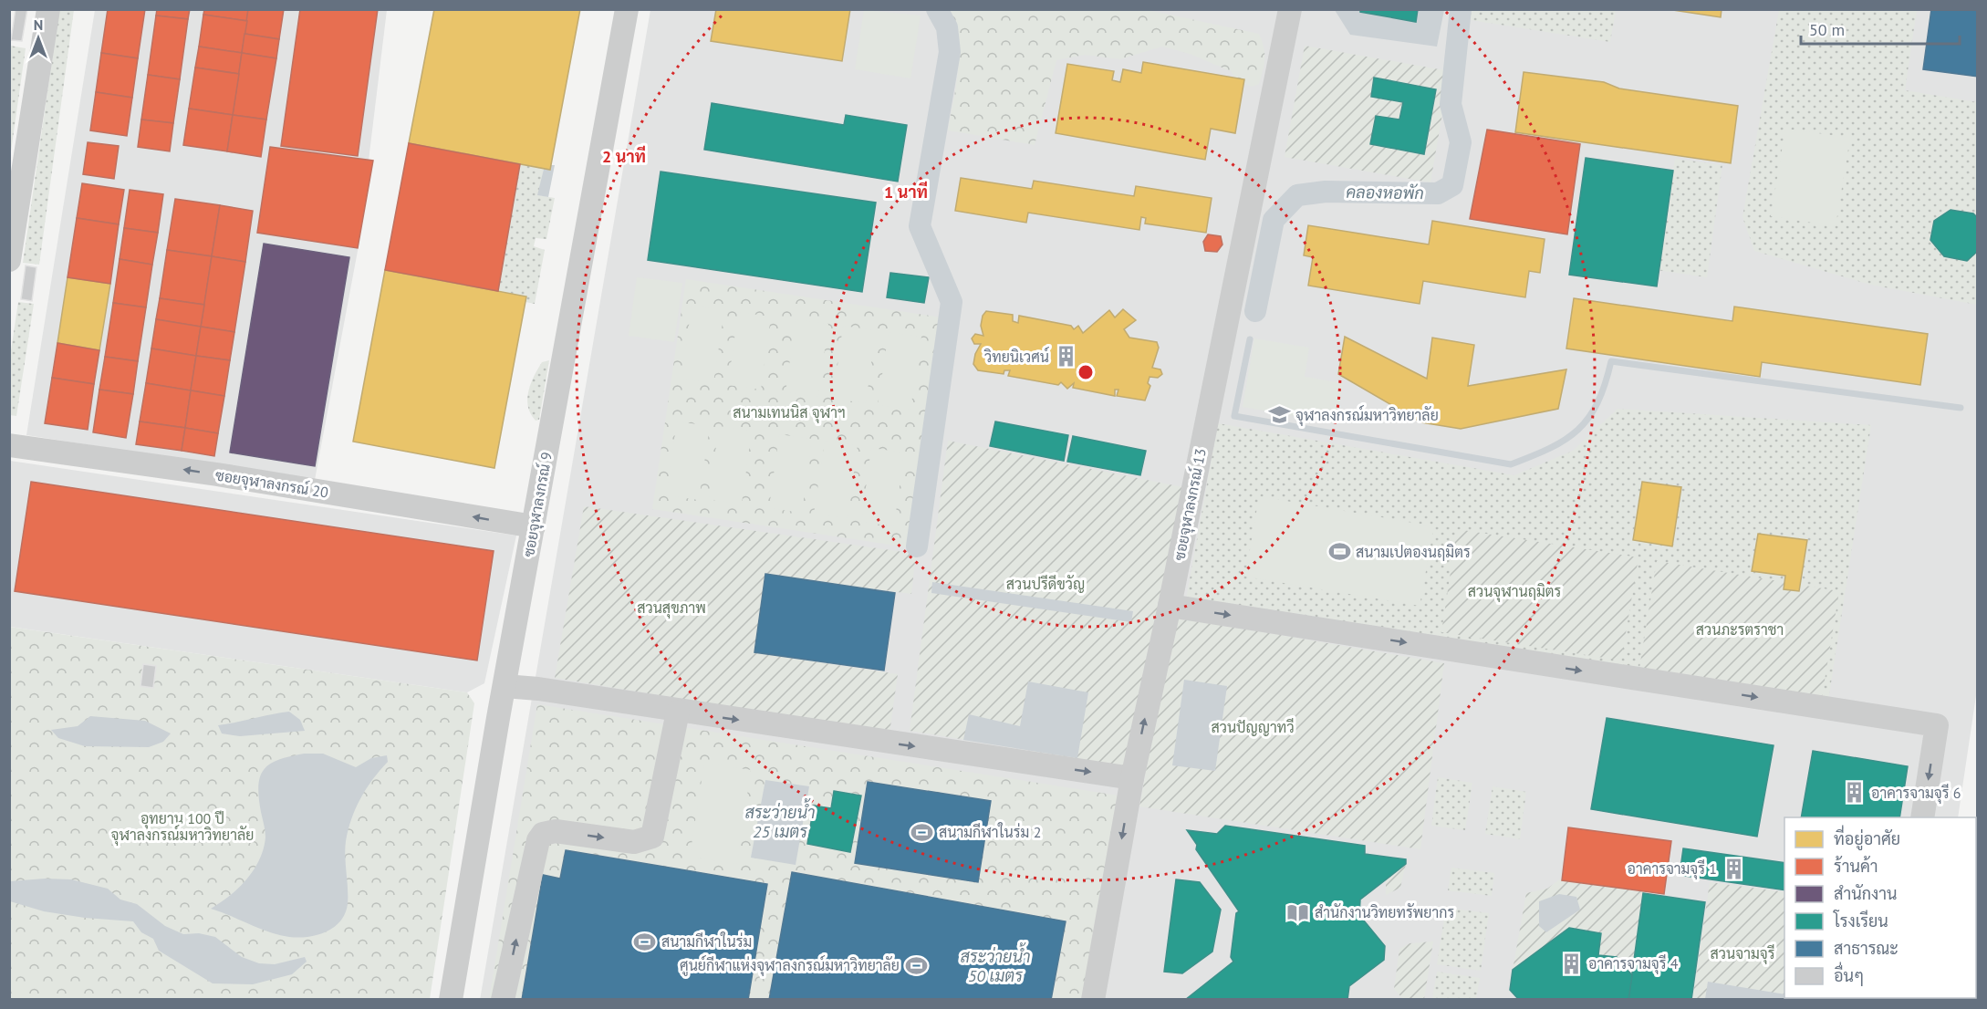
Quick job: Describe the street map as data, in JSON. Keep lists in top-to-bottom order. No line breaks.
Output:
{"streets":{"street":["ซอยจุฬาลงกรณ์ 20","ซอยจุฬาลงกรณ์ 9","ซอยจุฬาลงกรณ์ 13"]},"crossings":[["ซอยจุฬาลงกรณ์ 20","ซอยจุฬาลงกรณ์ 9"]],"one_way":["ซอยจุฬาลงกรณ์ 20"],"water":["คลองหอพัก","สระว่ายน้ำ 25 เมตร","สระว่ายน้ำ 50 เมตร"],"parks":["สนามเทนนิส จุฬาฯ","สวนปรีดีขวัญ","สวนจุฬานฤมิตร","สวนสุขภาพ","สวนภะรตราชา","สวนปัญญาทวี","อุทยาน 100 ปี จุฬาลงกรณ์มหาวิทยาลัย","สวนจามจุรี"],"places":{"building":["วิทยนิเวศน์","อาคารจามจุรี 6","อาคารจามจุรี 1","อาคารจามจุรี 4"],"school or university":["จุฬาลงกรณ์มหาวิทยาลัย"],"sports":["สนามเปตองนฤมิตร","สนามกีฬาในร่ม 2","สนามกีฬาในร่ม","ศูนย์กีฬาแห่งจุฬาลงกรณ์มหาวิทยาลัย"],"library":["สำนักงานวิทยทรัพยากร"]},"legend":["ที่อยู่อาศัย","ร้านค้า","สำนักงาน","โรงเรียน","สาธารณะ","อื่นๆ"],"scale_bar":"50 m","north":"top","rings":["2 นาที","1 นาที"]}
